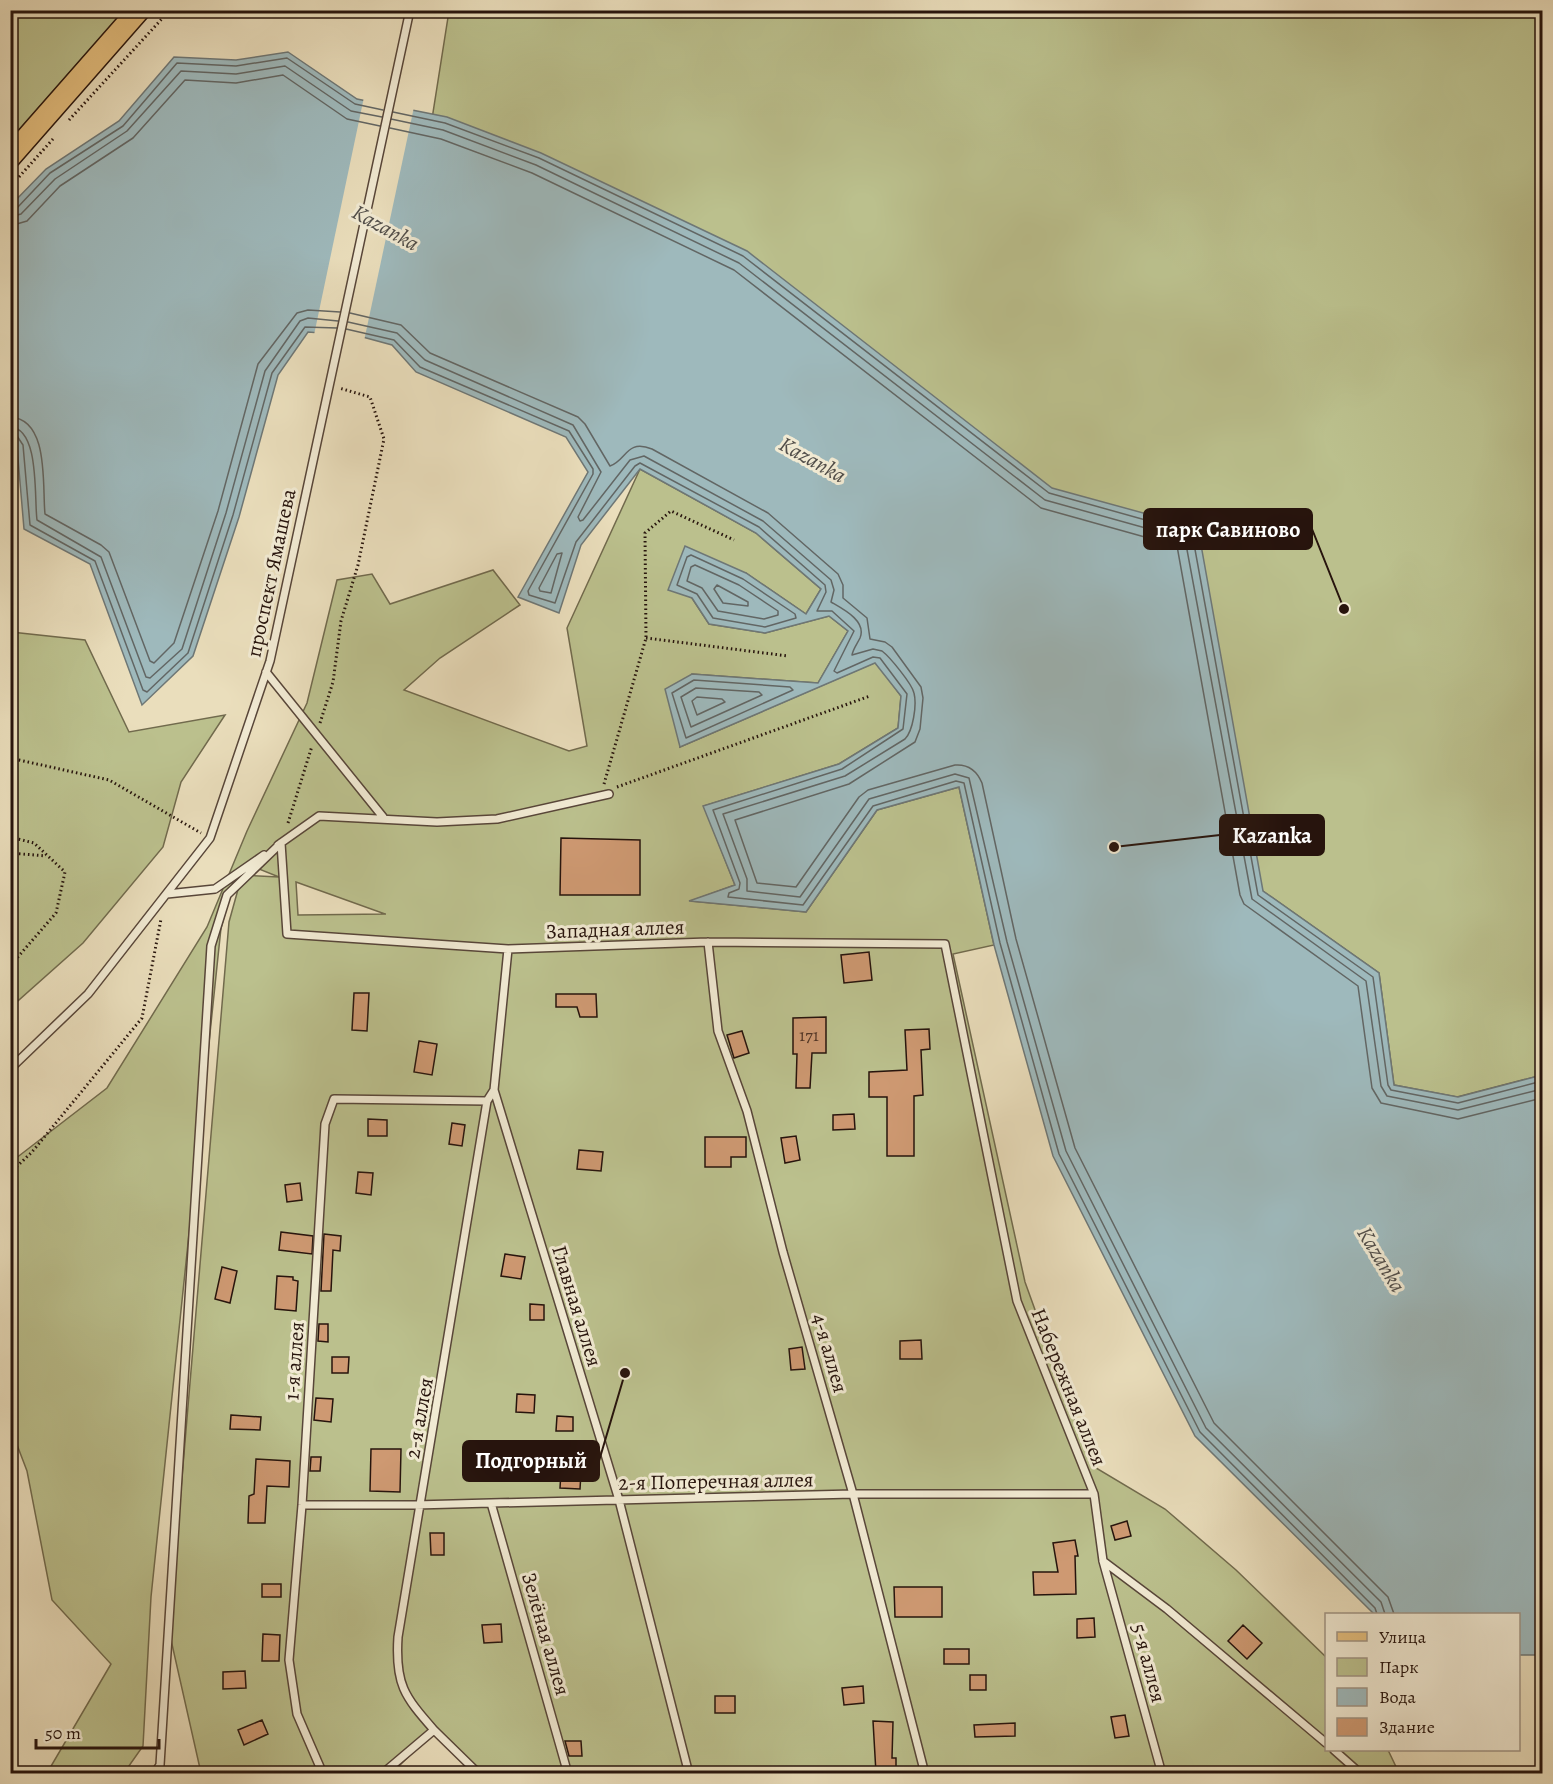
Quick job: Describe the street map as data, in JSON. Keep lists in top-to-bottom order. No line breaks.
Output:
{"streets":{"lane":["проспект Ямашева","Западная аллея","Главная аллея","4-я аллея","1-я аллея","Набережная аллея","2-я аллея","2-я Поперечная аллея","Зелёная аллея","5-я аллея"]},"crossings":[["Западная аллея","Главная аллея"],["Западная аллея","4-я аллея"],["Западная аллея","Набережная аллея"],["Главная аллея","2-я Поперечная аллея"],["4-я аллея","2-я Поперечная аллея"],["1-я аллея","2-я аллея"],["1-я аллея","2-я Поперечная аллея"],["Набережная аллея","2-я Поперечная аллея"],["Набережная аллея","5-я аллея"],["2-я аллея","2-я Поперечная аллея"],["2-я Поперечная аллея","Зелёная аллея"]],"water":["Kazanka"],"places":["парк Савиново","Kazanka","Подгорный"],"house_numbers":["171"],"legend":["Улица","Парк","Вода","Здание"],"scale_bar":"50 m"}
